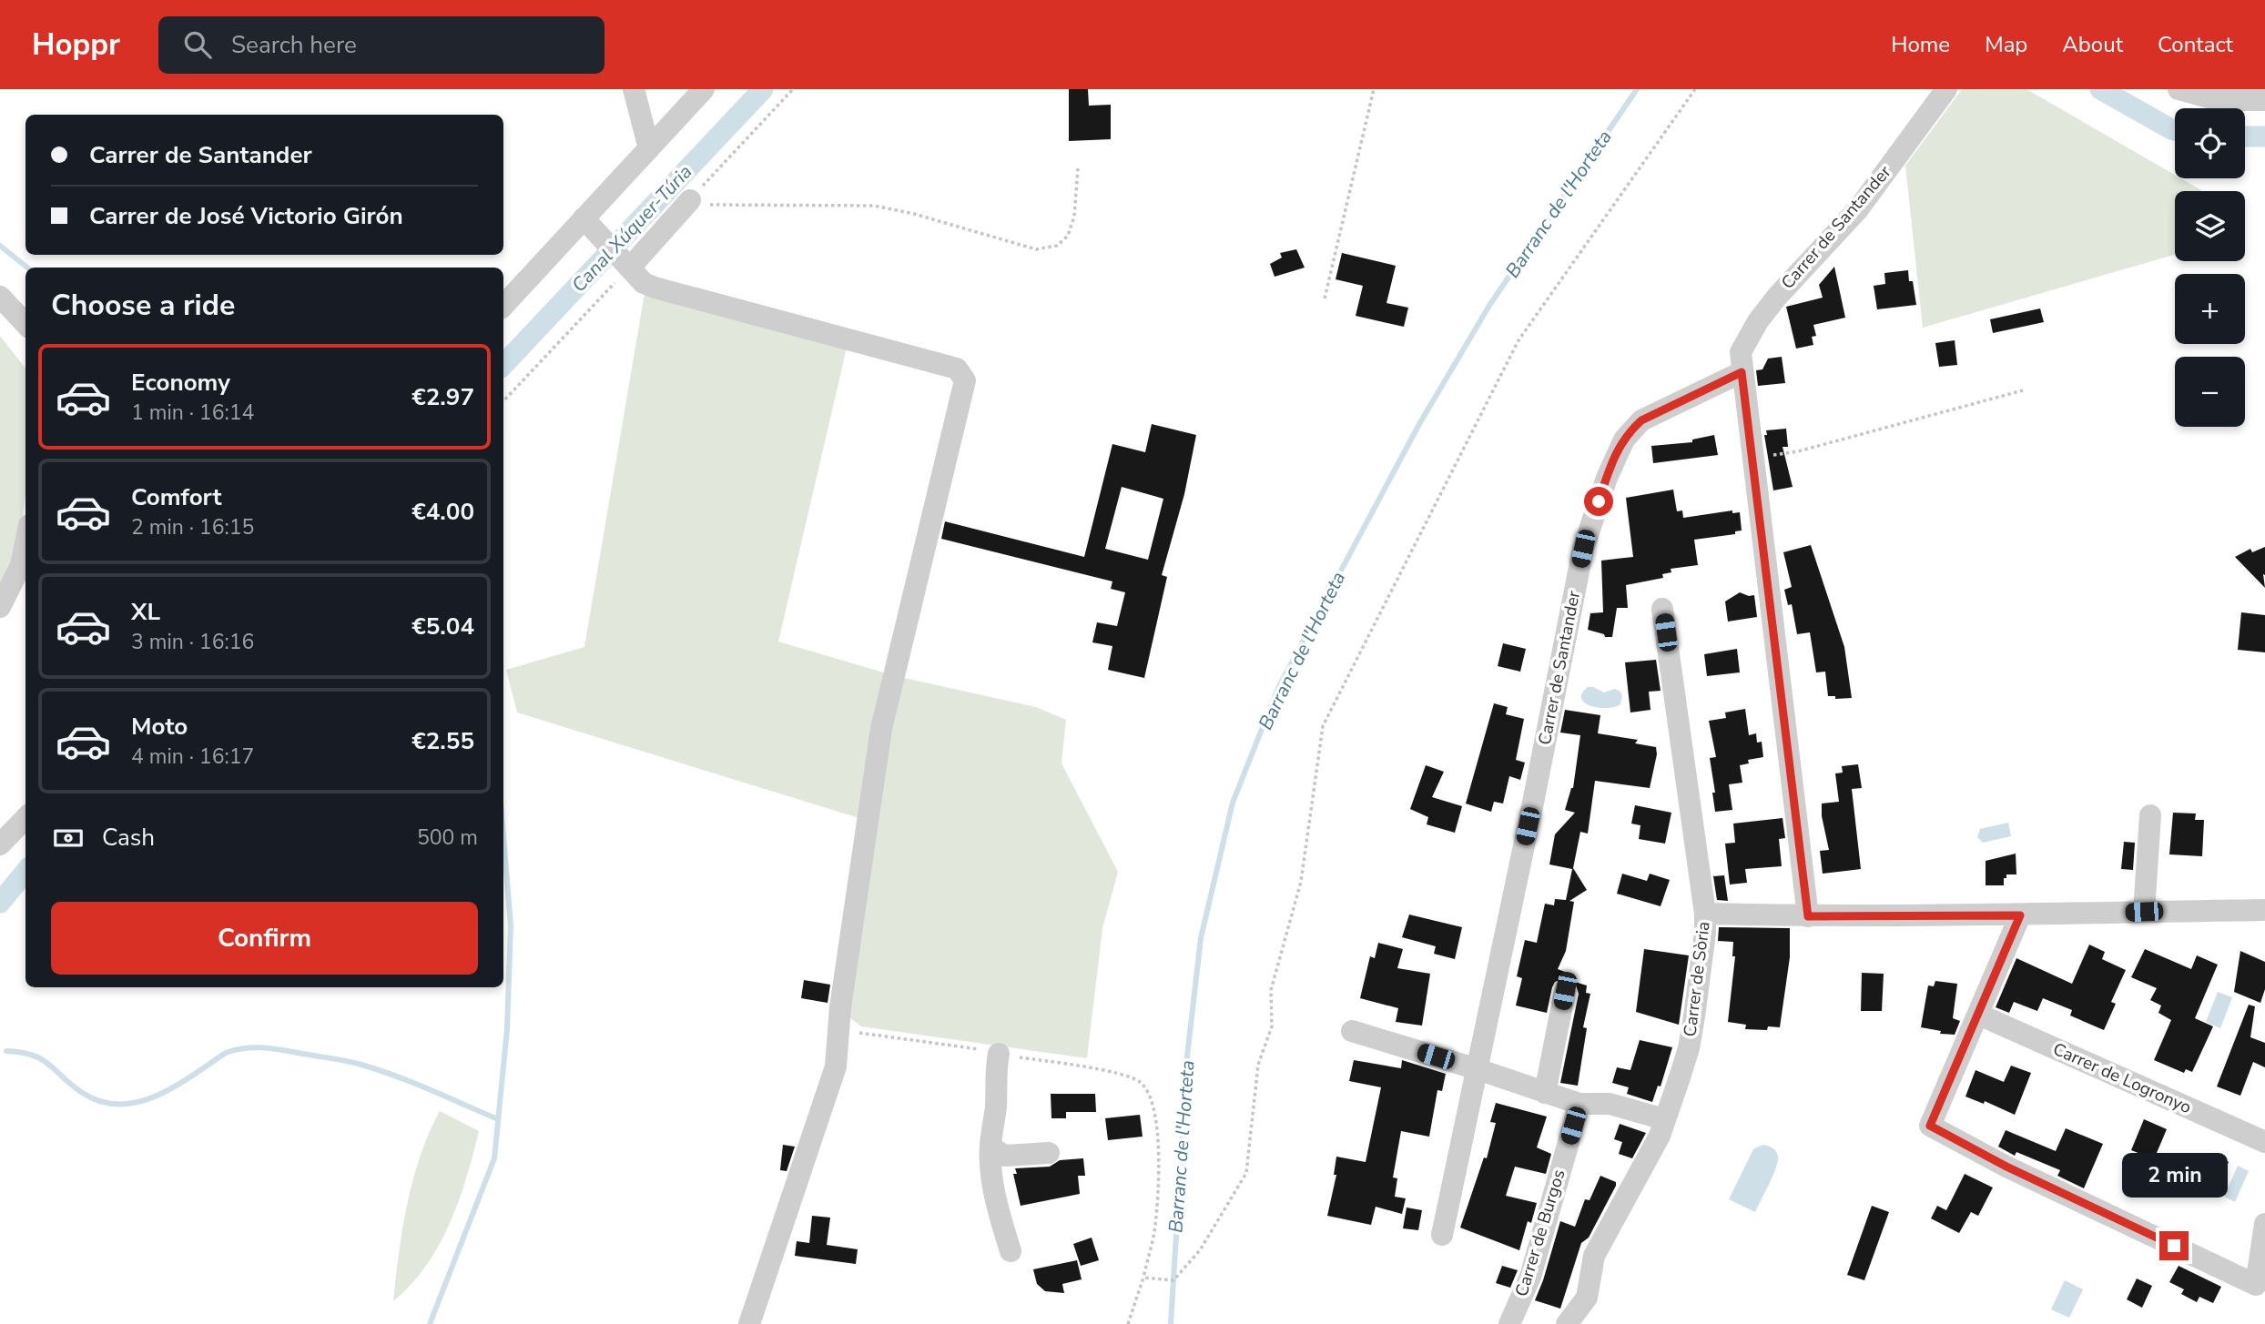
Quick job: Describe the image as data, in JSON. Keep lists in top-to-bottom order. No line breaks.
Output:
{"streets":{"street":["Carrer de Santander","Carrer de Sòria","Carrer de Logronyo","Carrer de Burgos"]},"water":["Barranc de l'Horteta","Canal Xúquer-Túria"],"page":{"header":"Hoppr","search":"Search here","nav":["Home","Map","About","Contact"],"map_buttons":["+","−"],"banner":["Carrer de Santander","Carrer de José Victorio Girón"],"heading":"Choose a ride","list":[{"name":"Economy","note":"1 min · 16:14","value":"€2.97"},{"name":"Comfort","note":"2 min · 16:15","value":"€4.00"},{"name":"XL","note":"3 min · 16:16","value":"€5.04"},{"name":"Moto","note":"4 min · 16:17","value":"€2.55"}],"pay":["Cash","500 m"],"buttons":"Confirm","bubble":"2 min"}}
